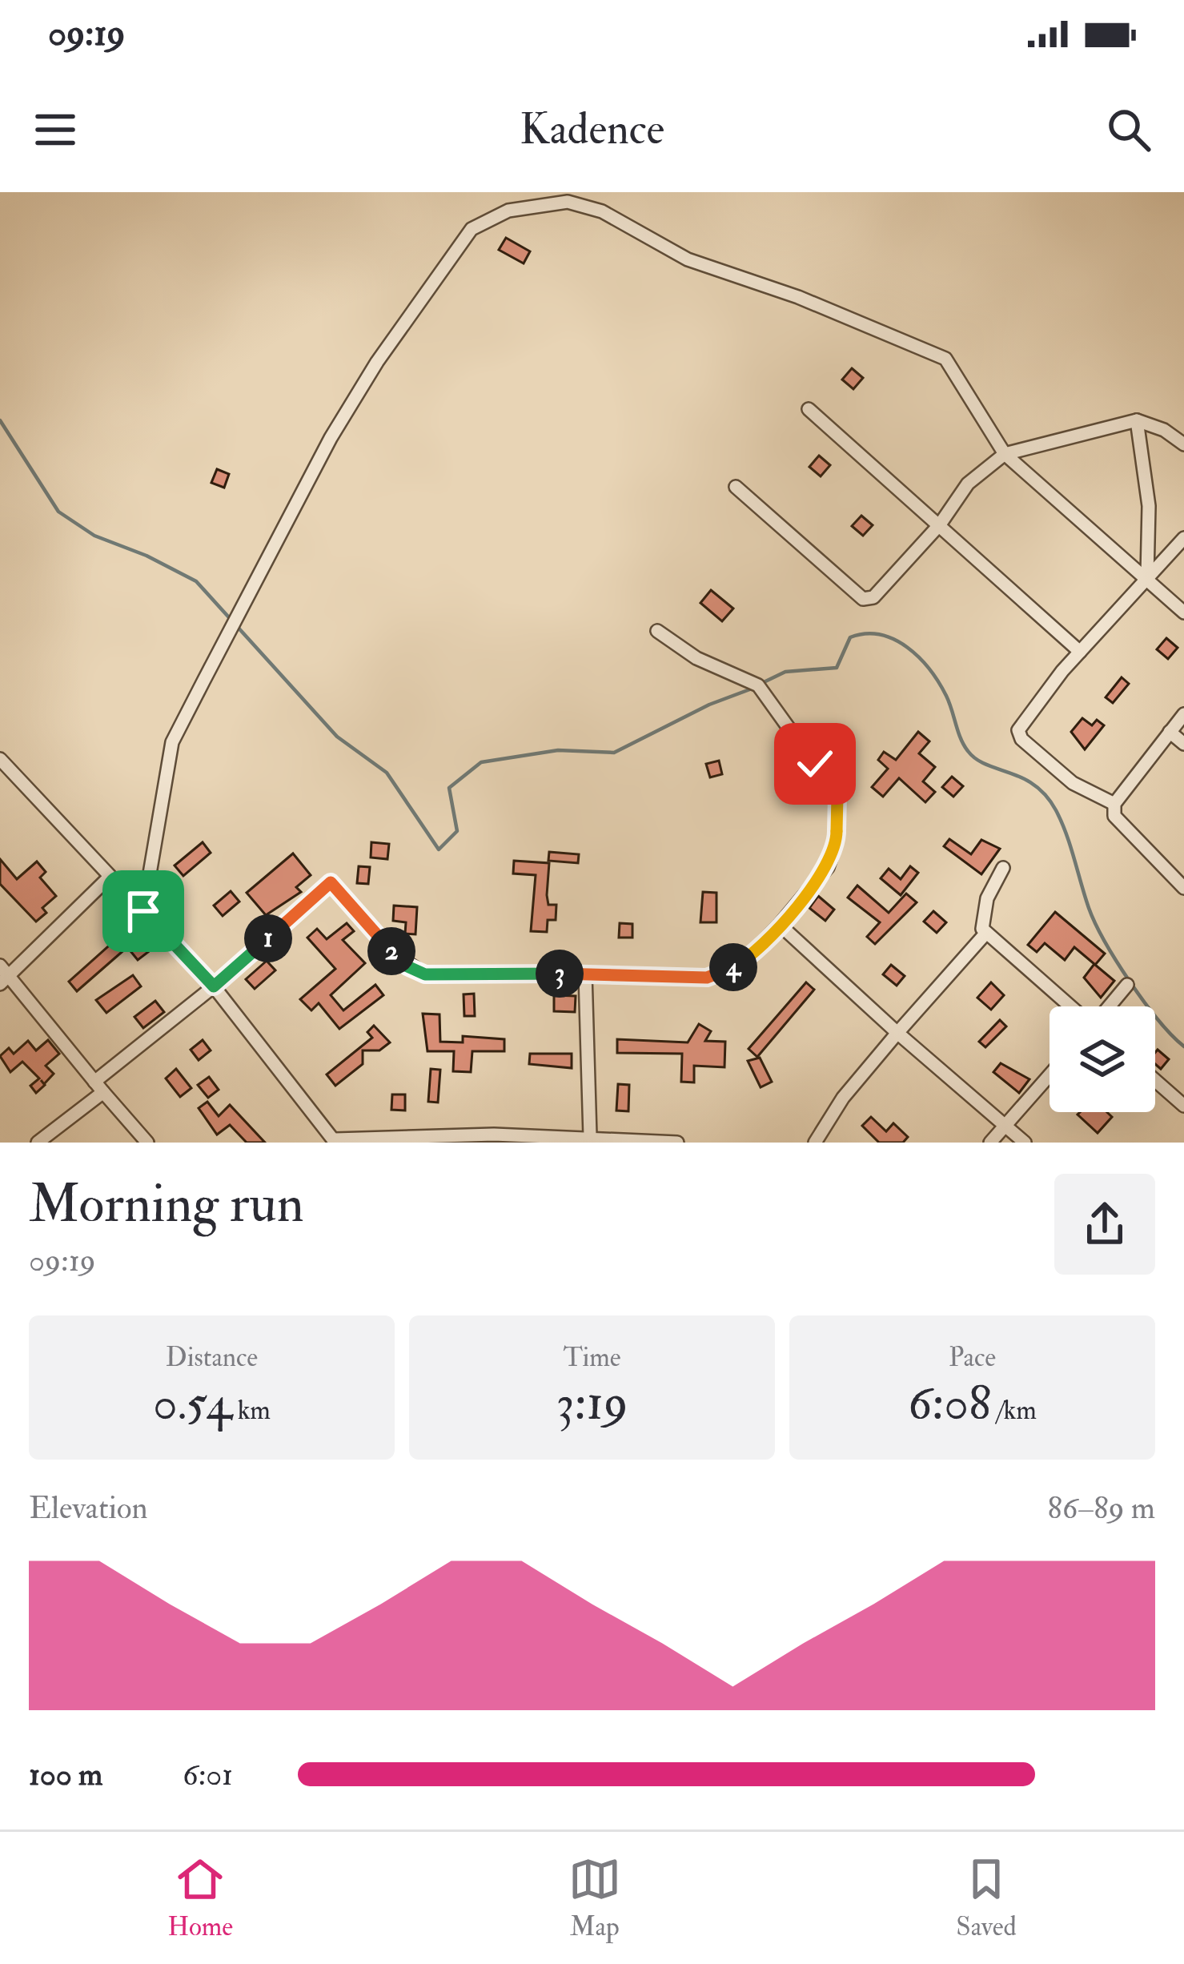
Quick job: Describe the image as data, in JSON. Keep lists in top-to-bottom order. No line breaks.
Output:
{"page":{"status":"09:19","header":"Kadence","pins":["1","2","4","3"],"heading":["Morning run","09:19"],"stats":[["Distance","0.54 km"],["Time","3:19"],["Pace","6:08 /km"]],"chart":["Elevation","86–89 m"],"list":[{"name":"100 m","note":"6:01"}],"tabs":["Home","Map","Saved"]}}
